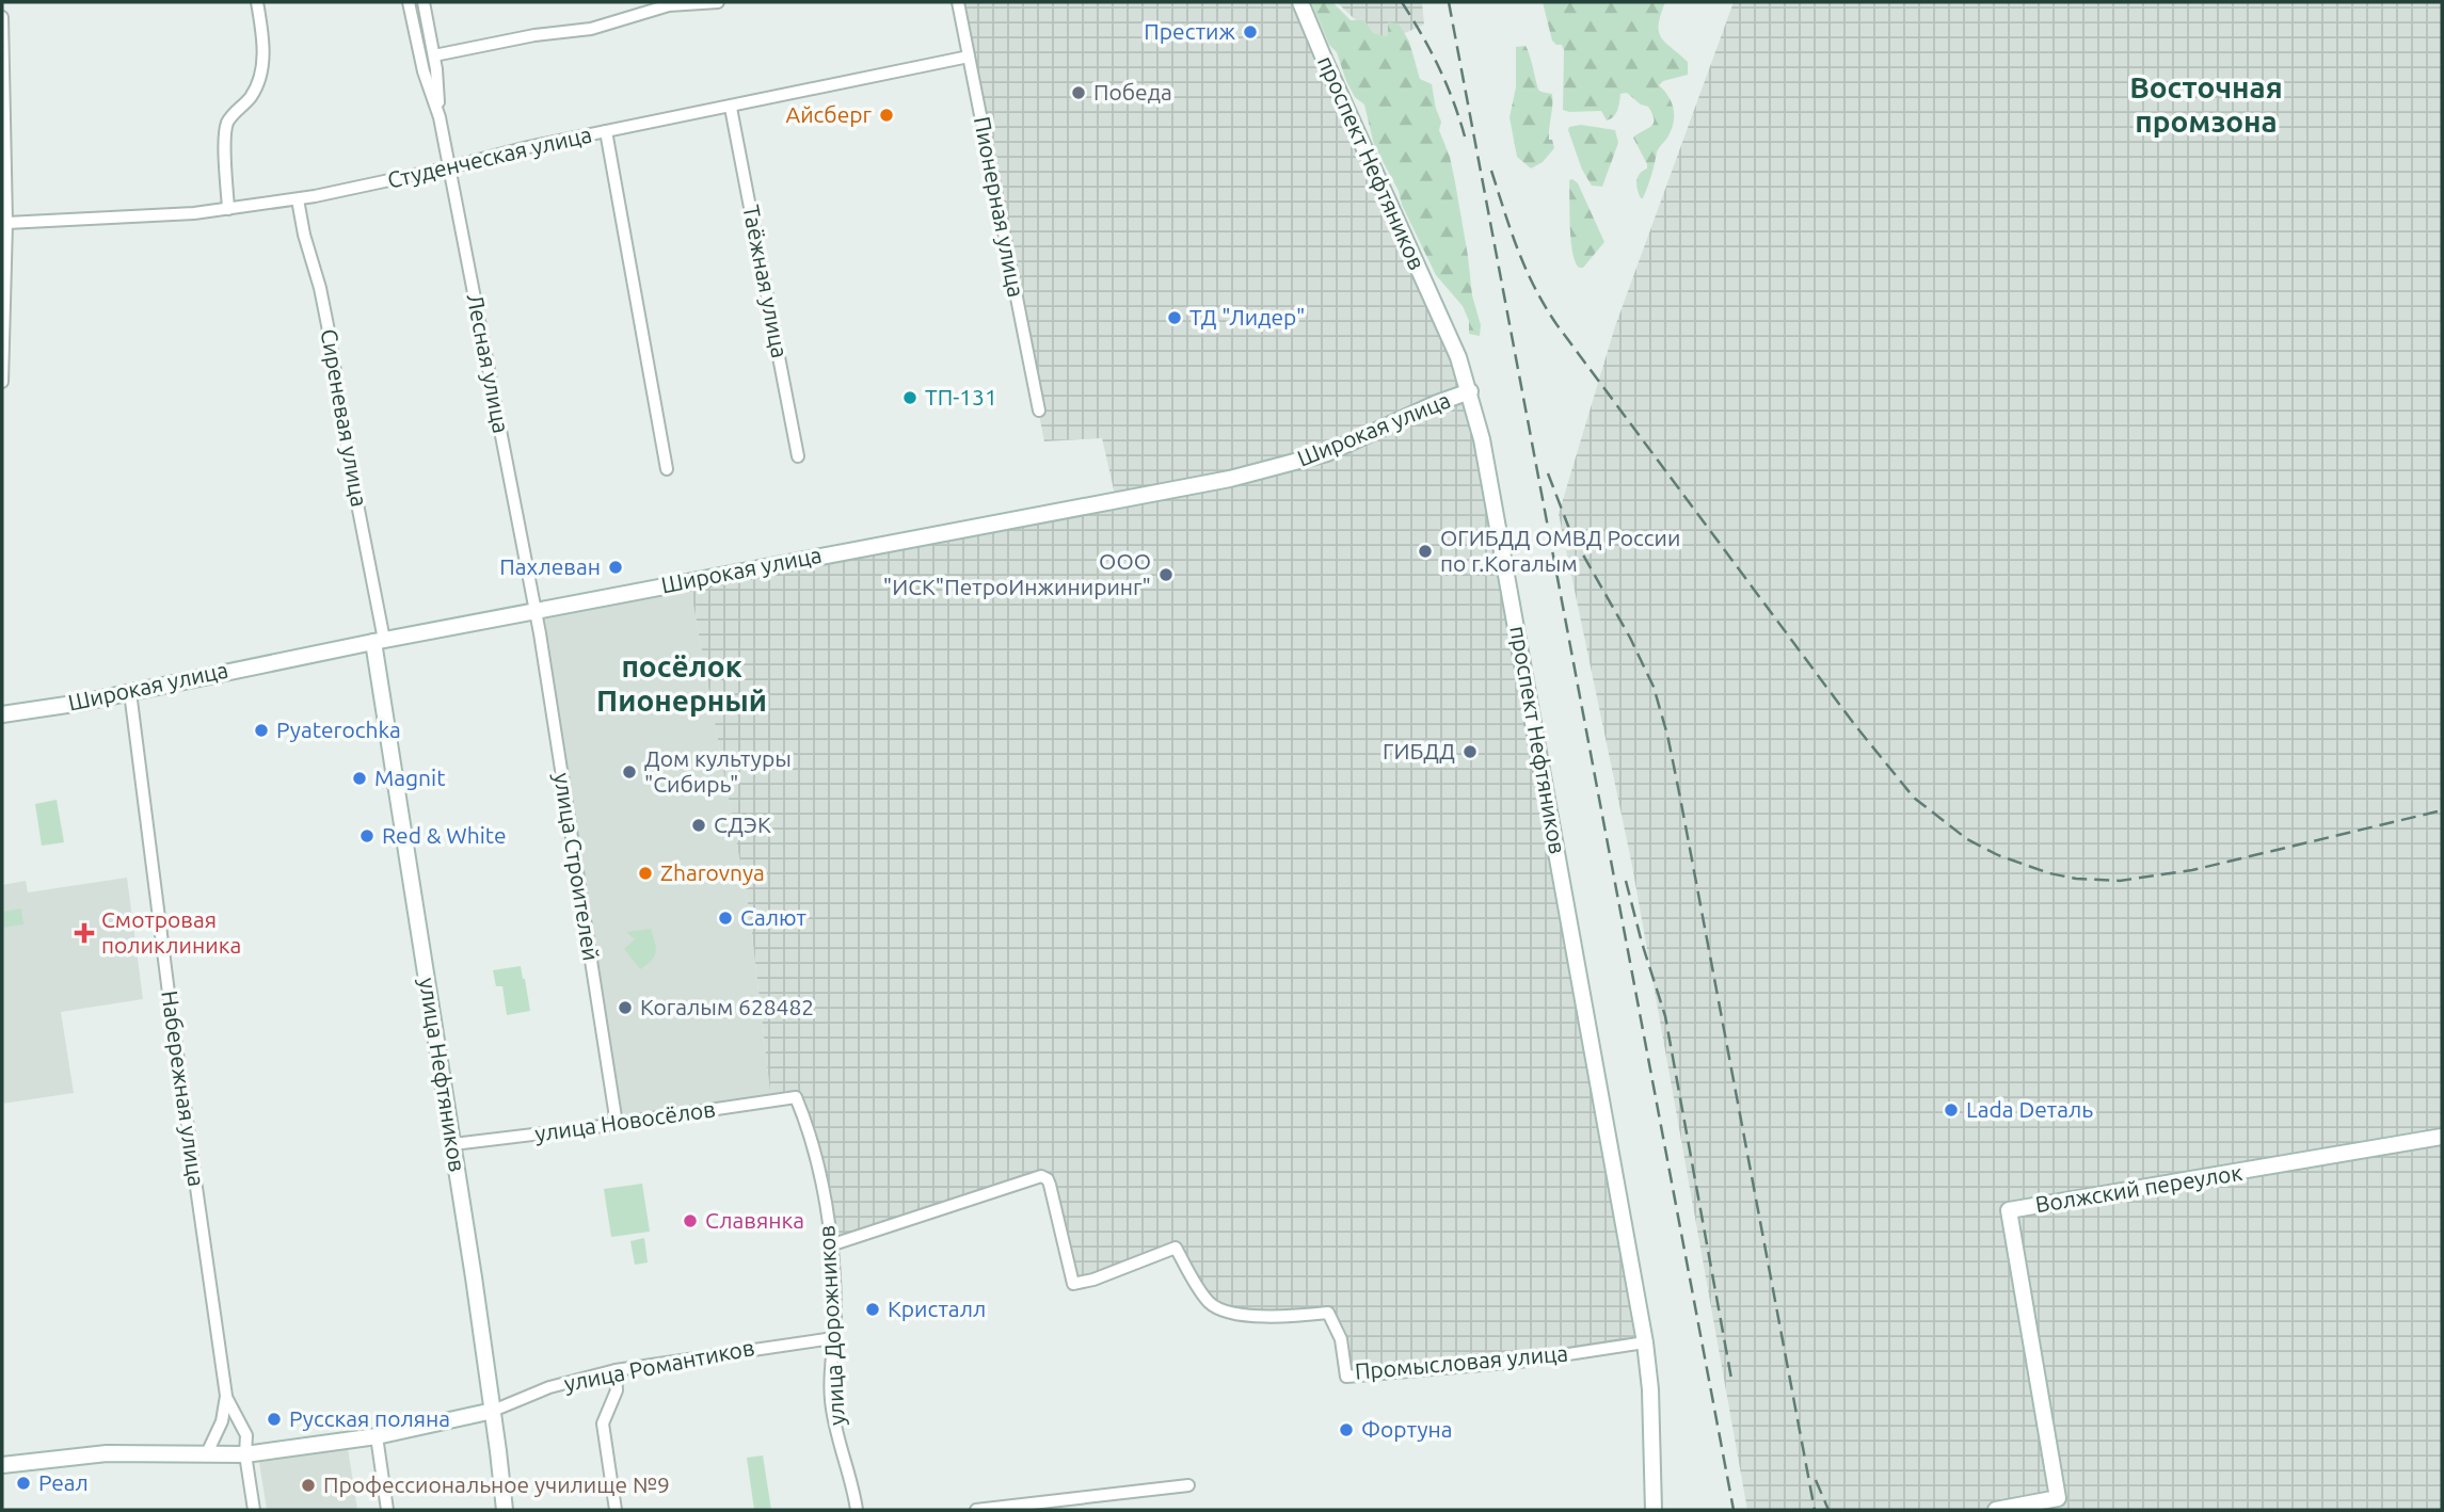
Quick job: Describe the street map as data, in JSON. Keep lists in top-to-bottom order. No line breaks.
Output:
{"streets":{"street":["Студенческая улица","проспект Нефтяников","Пионерная улица","Таёжная улица","Лесная улица","Сиреневая улица","Широкая улица","улица Строителей","улица Нефтяников","Набережная улица","улица Новосёлов","Волжский переулок","улица Дорожников","Промысловая улица","улица Романтиков"]},"crossings":[["Студенческая улица","Пионерная улица"],["Студенческая улица","Таёжная улица"],["Студенческая улица","Лесная улица"],["Студенческая улица","Сиреневая улица"],["проспект Нефтяников","Широкая улица"],["проспект Нефтяников","Промысловая улица"],["Лесная улица","Широкая улица"],["Лесная улица","улица Строителей"],["Сиреневая улица","Широкая улица"],["Сиреневая улица","улица Нефтяников"],["Широкая улица","улица Строителей"],["Широкая улица","улица Нефтяников"],["Широкая улица","Набережная улица"],["улица Строителей","улица Новосёлов"],["улица Нефтяников","улица Новосёлов"],["улица Нефтяников","улица Романтиков"],["Набережная улица","улица Романтиков"],["улица Новосёлов","улица Дорожников"],["улица Дорожников","Промысловая улица"],["улица Дорожников","улица Романтиков"]],"districts":["Восточная промзона","посёлок Пионерный"],"places":{"other":["Престиж","Победа","Айсберг","ТД \"Лидер\"","ТП-131","ОГИБДД ОМВД России по г.Когалым","Пахлеван","ООО \"ИСК\"ПетроИнжиниринг\"","Pyaterochka","ГИБДД","Дом культуры \"Сибирь\"","Magnit","СДЭК","Red & White","Zharovnya","Салют","Когалым 628482","Lada Dеталь","Славянка","Кристалл","Русская поляна","Фортуна","Реал","Профессиональное училище №9"],"health":["Смотровая поликлиника"]}}
